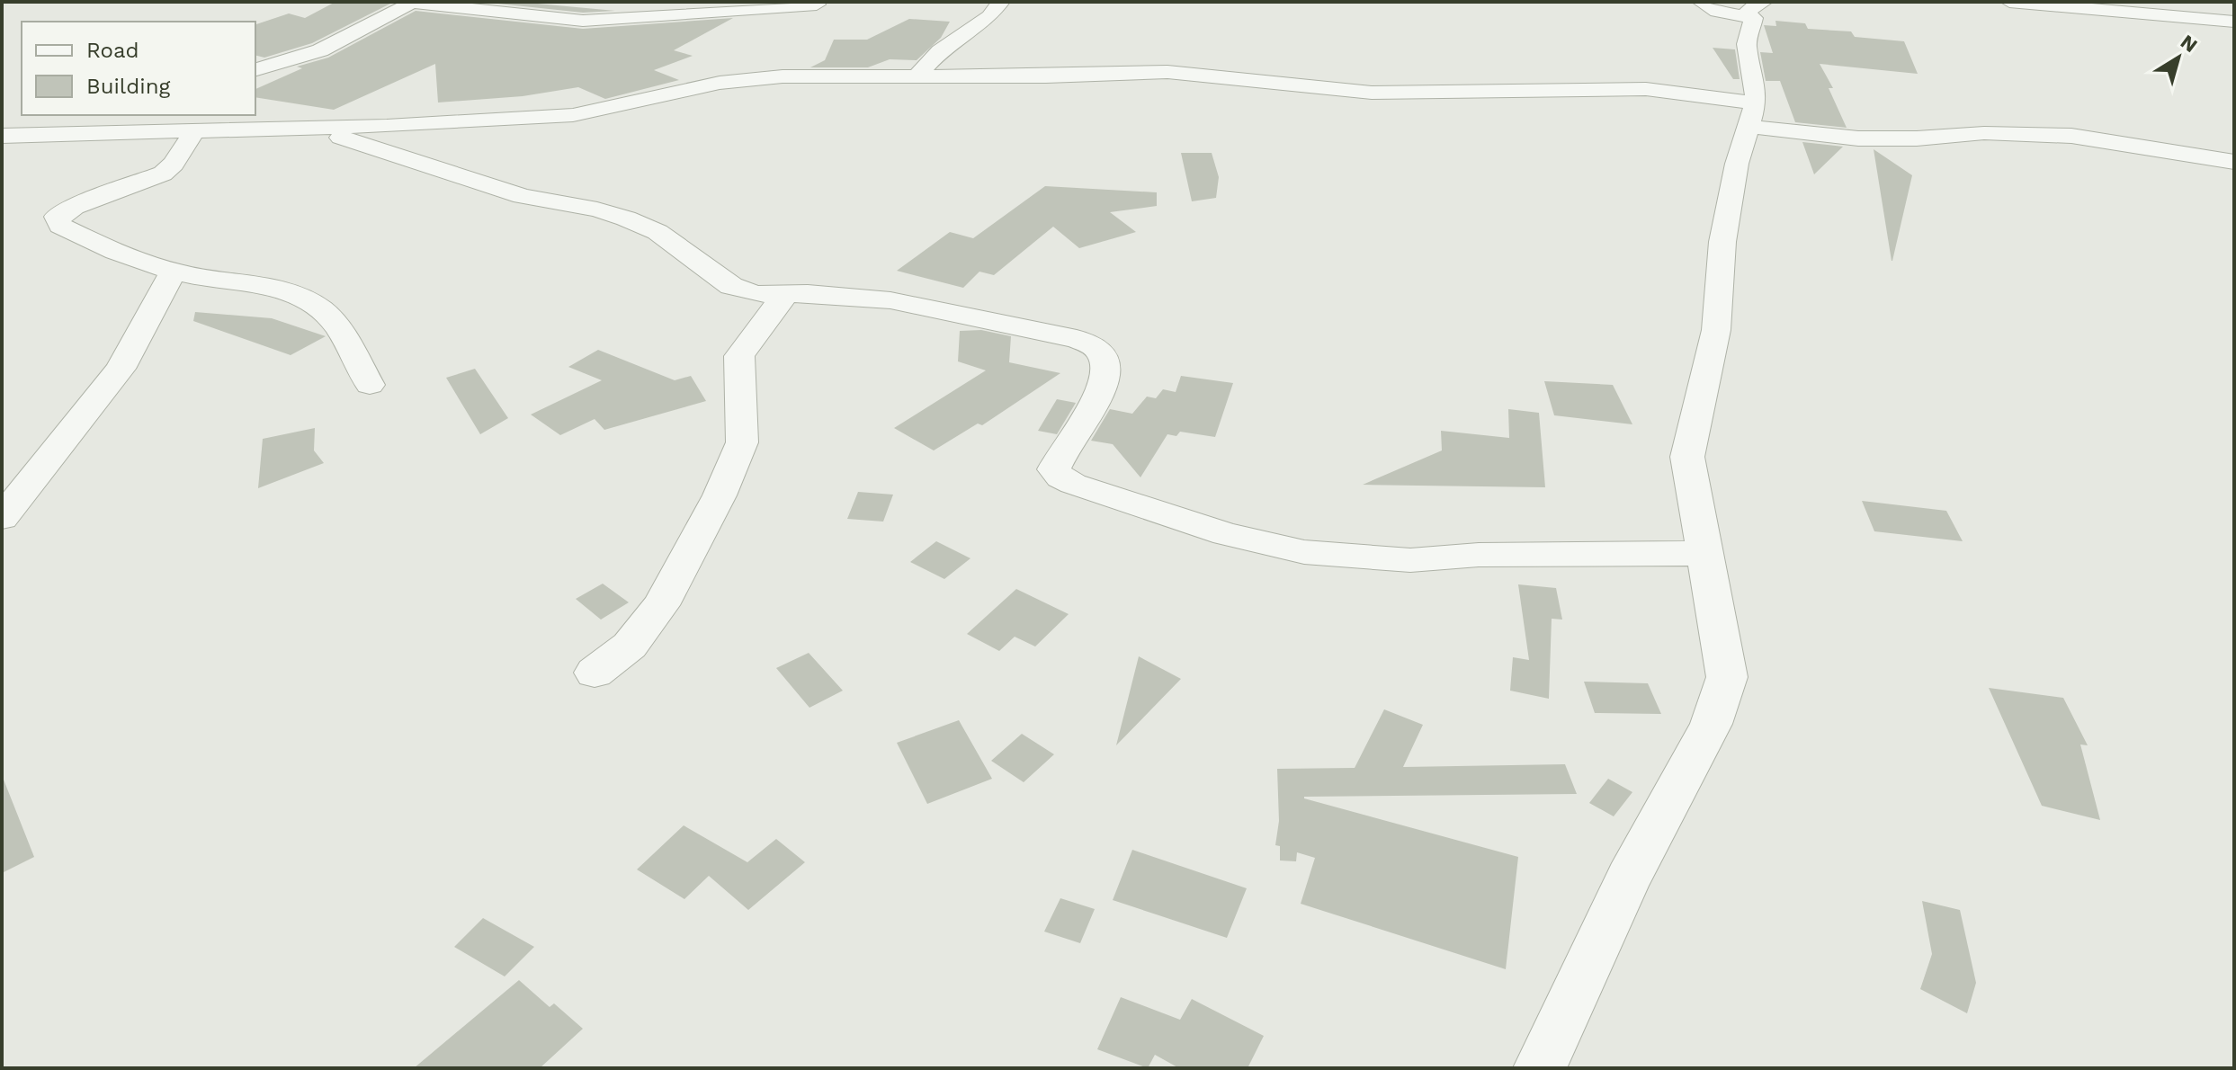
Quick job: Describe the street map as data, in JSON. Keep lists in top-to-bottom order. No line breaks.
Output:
{"legend":["Road","Building"],"north":"top right"}
